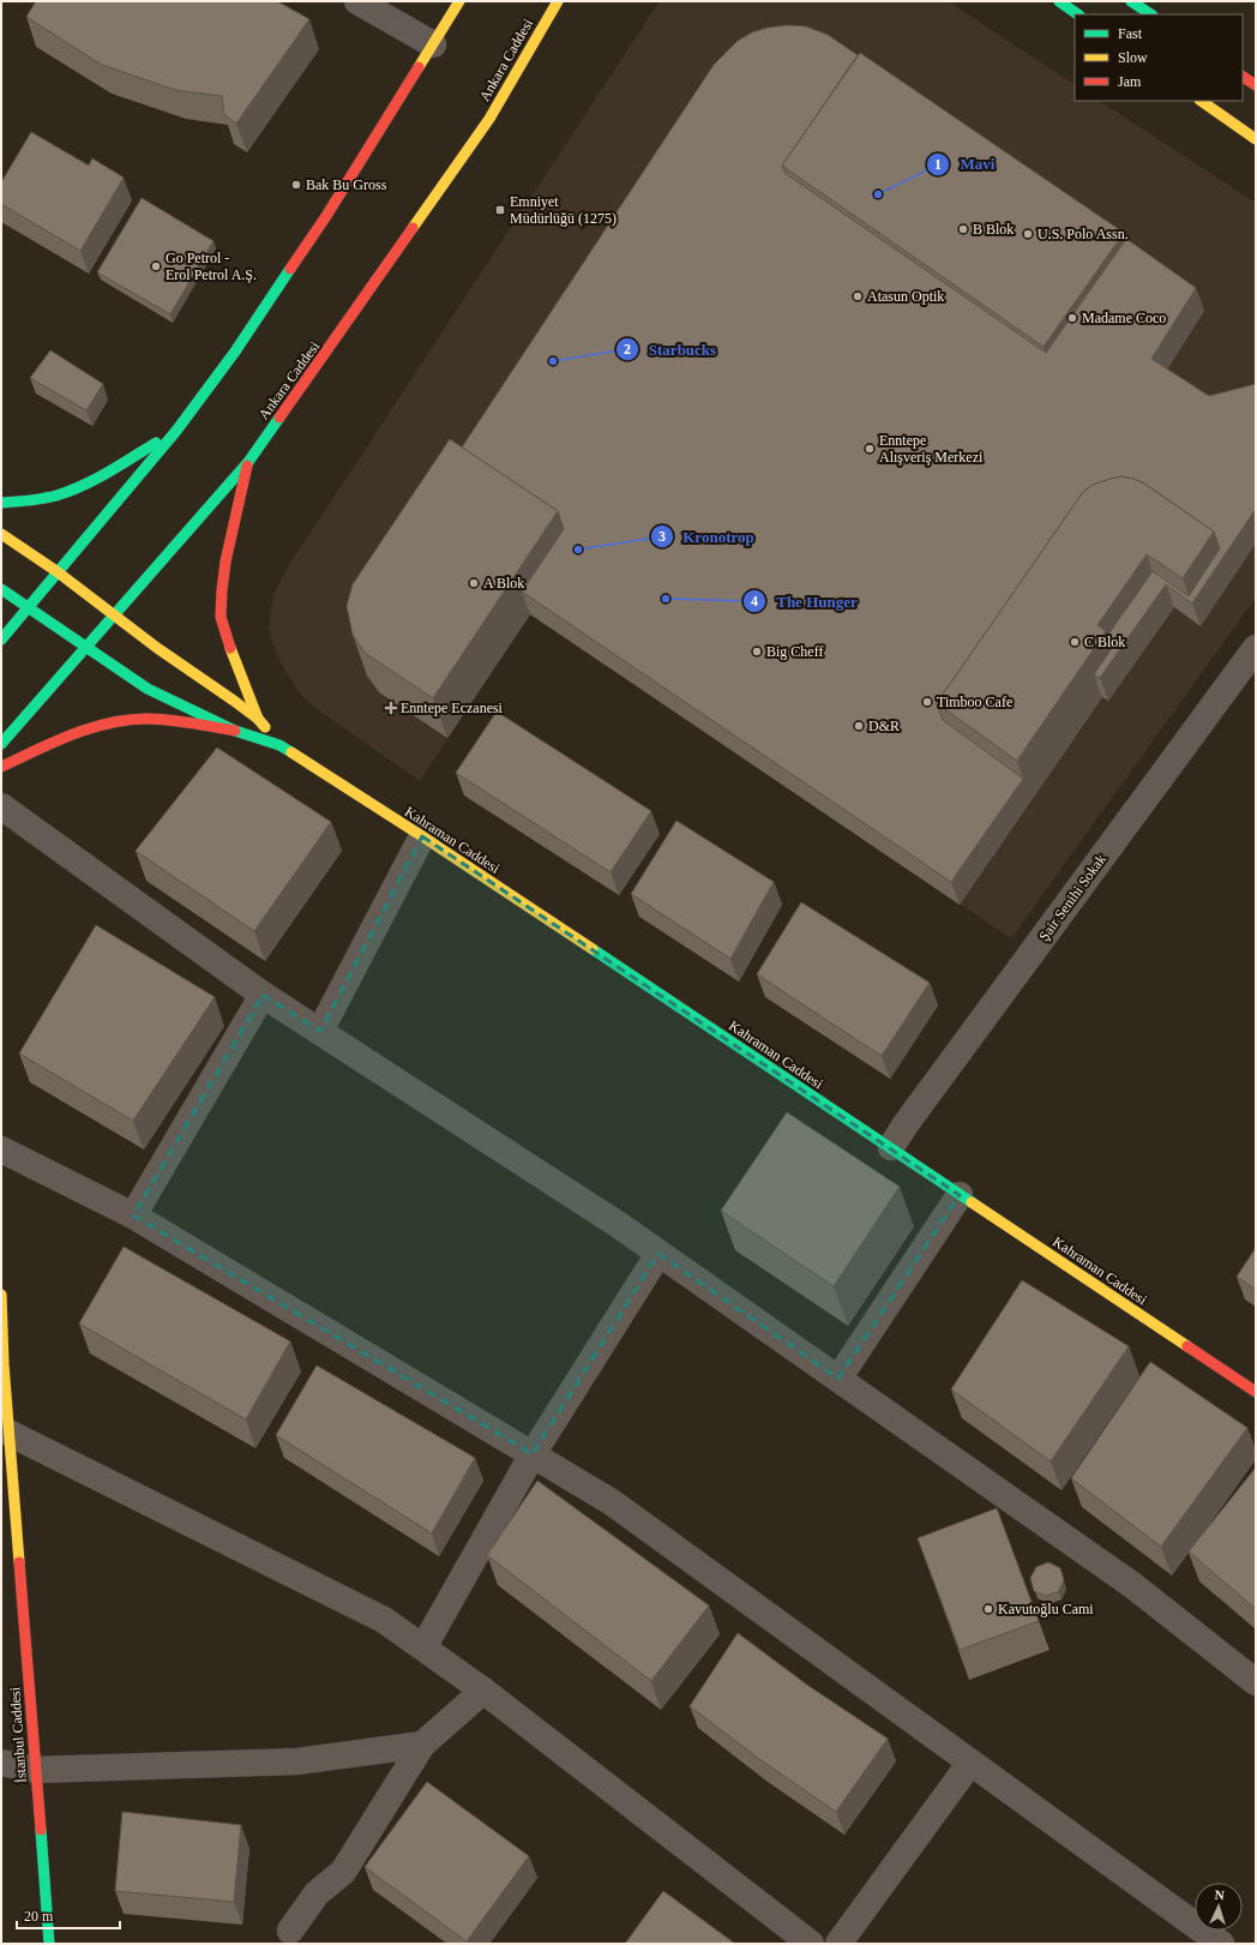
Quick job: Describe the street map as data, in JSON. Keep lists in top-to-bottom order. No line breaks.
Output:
{"streets":{"main road":["Ankara Caddesi","Kahraman Caddesi","İstanbul Caddesi"],"street":["Şair Senihi Sokak"]},"crossings":[["Ankara Caddesi","Kahraman Caddesi"],["Kahraman Caddesi","Şair Senihi Sokak"]],"places":{"other":["Bak Bu Gross","Mavi","B Blok","U.S. Polo Assn.","Go Petrol - Erol Petrol A.Ş.","Atasun Optik","Madame Coco","Starbucks","Enntepe Alışveriş Merkezi","Kronotrop","A Blok","The Hunger","C Blok","Big Cheff","Timboo Cafe","D&R","Kavutoğlu Cami"],"transit":["Emniyet Müdürlüğü (1275)"],"health":["Enntepe Eczanesi"]},"legend":["Fast","Slow","Jam"],"scale_bar":"20 m","north":"top"}
